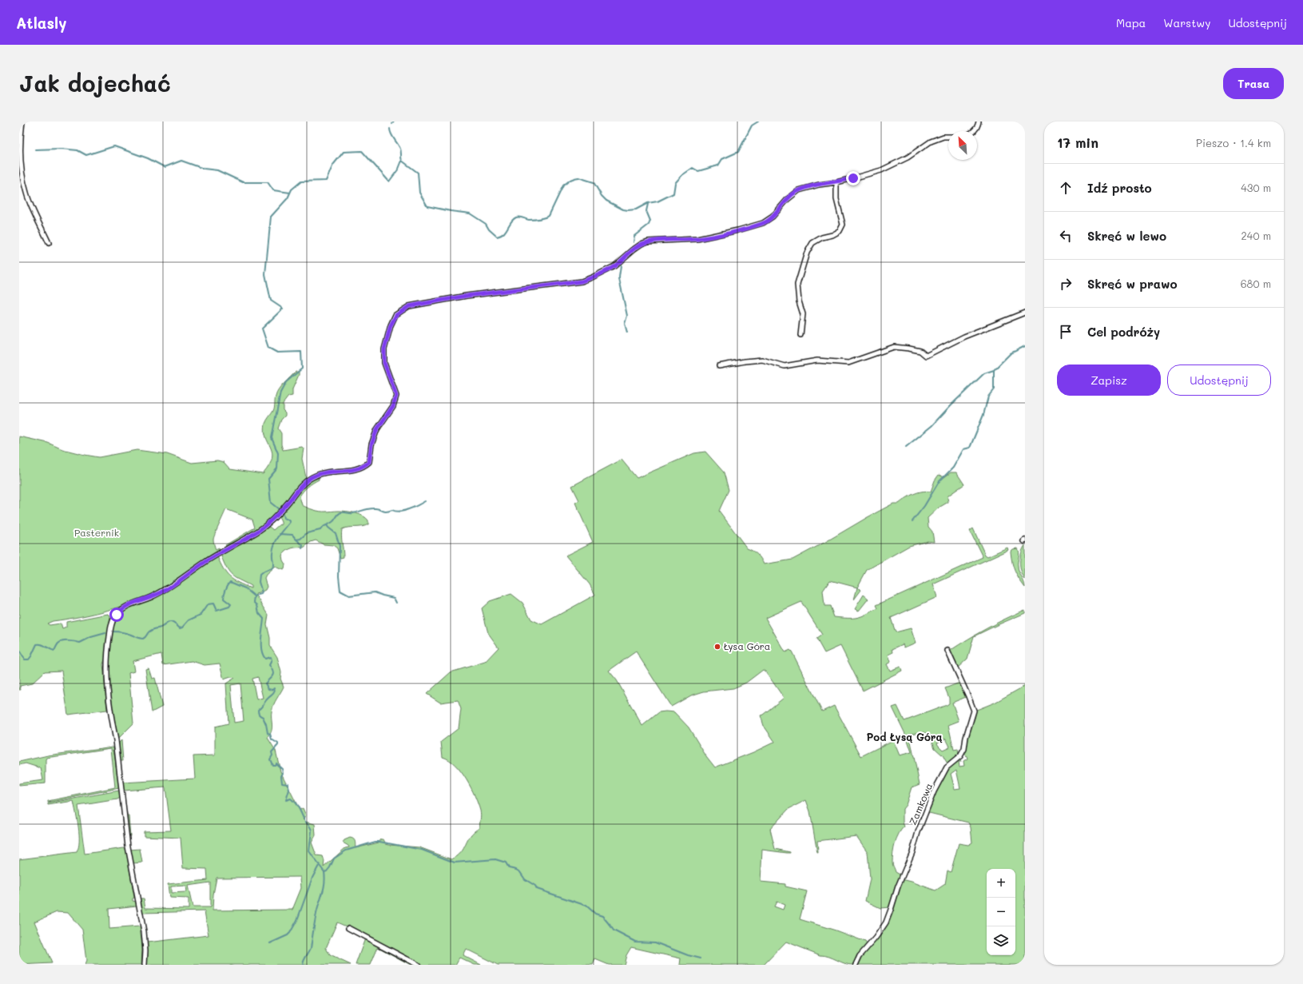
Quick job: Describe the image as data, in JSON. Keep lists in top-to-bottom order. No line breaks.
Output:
{"streets":{"street":["Zamkowa"]},"districts":["Pod Łysą Górą"],"parks":["Pasternik"],"places":["Łysa Góra"],"north":"top left","page":{"header":"Atlasly","nav":["Mapa","Warstwy","Udostępnij"],"buttons":["Trasa",["Zapisz","Udostępnij"]],"title":"Jak dojechać","heading":["17 min","Pieszo · 1.4 km"],"list":[["Idź prosto","430 m"],["Skręć w lewo","240 m"],["Skręć w prawo","680 m"],"Cel podróży"],"map_buttons":["+","−"]}}
